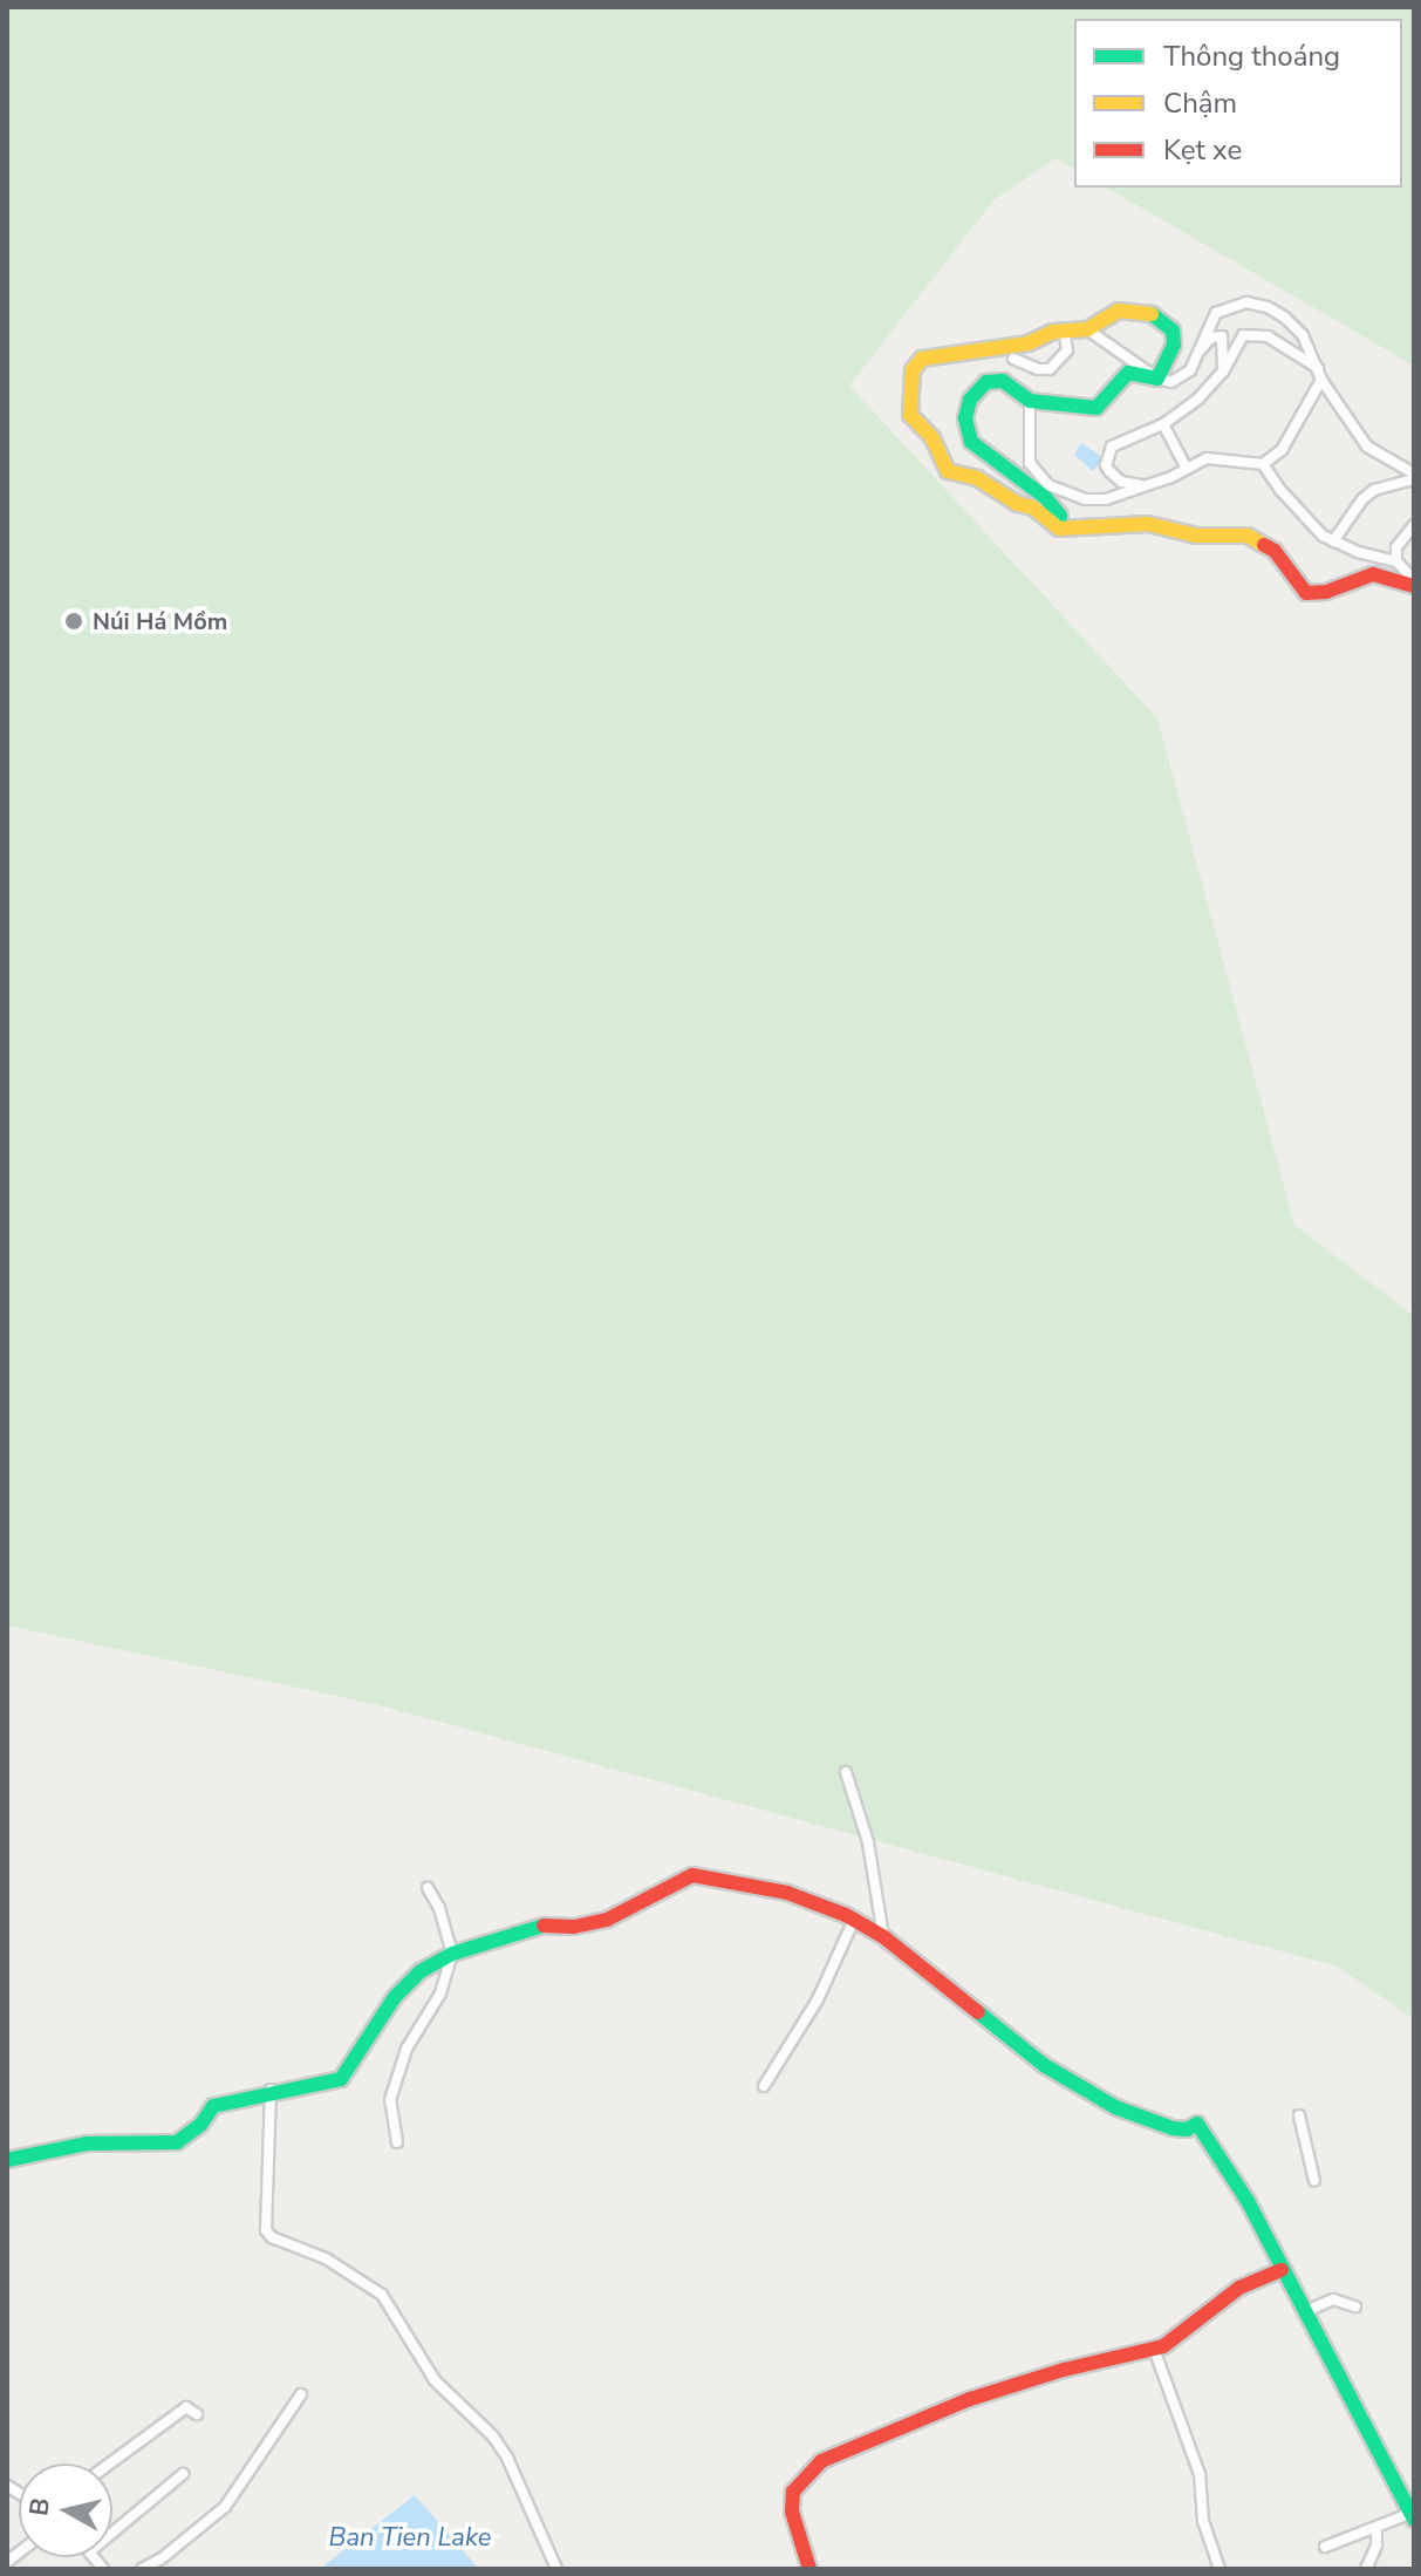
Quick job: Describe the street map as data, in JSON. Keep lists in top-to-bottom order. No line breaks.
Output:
{"water":["Ban Tien Lake"],"places":["Núi Há Mồm"],"legend":["Thông thoáng","Chậm","Kẹt xe"],"north":"left"}
